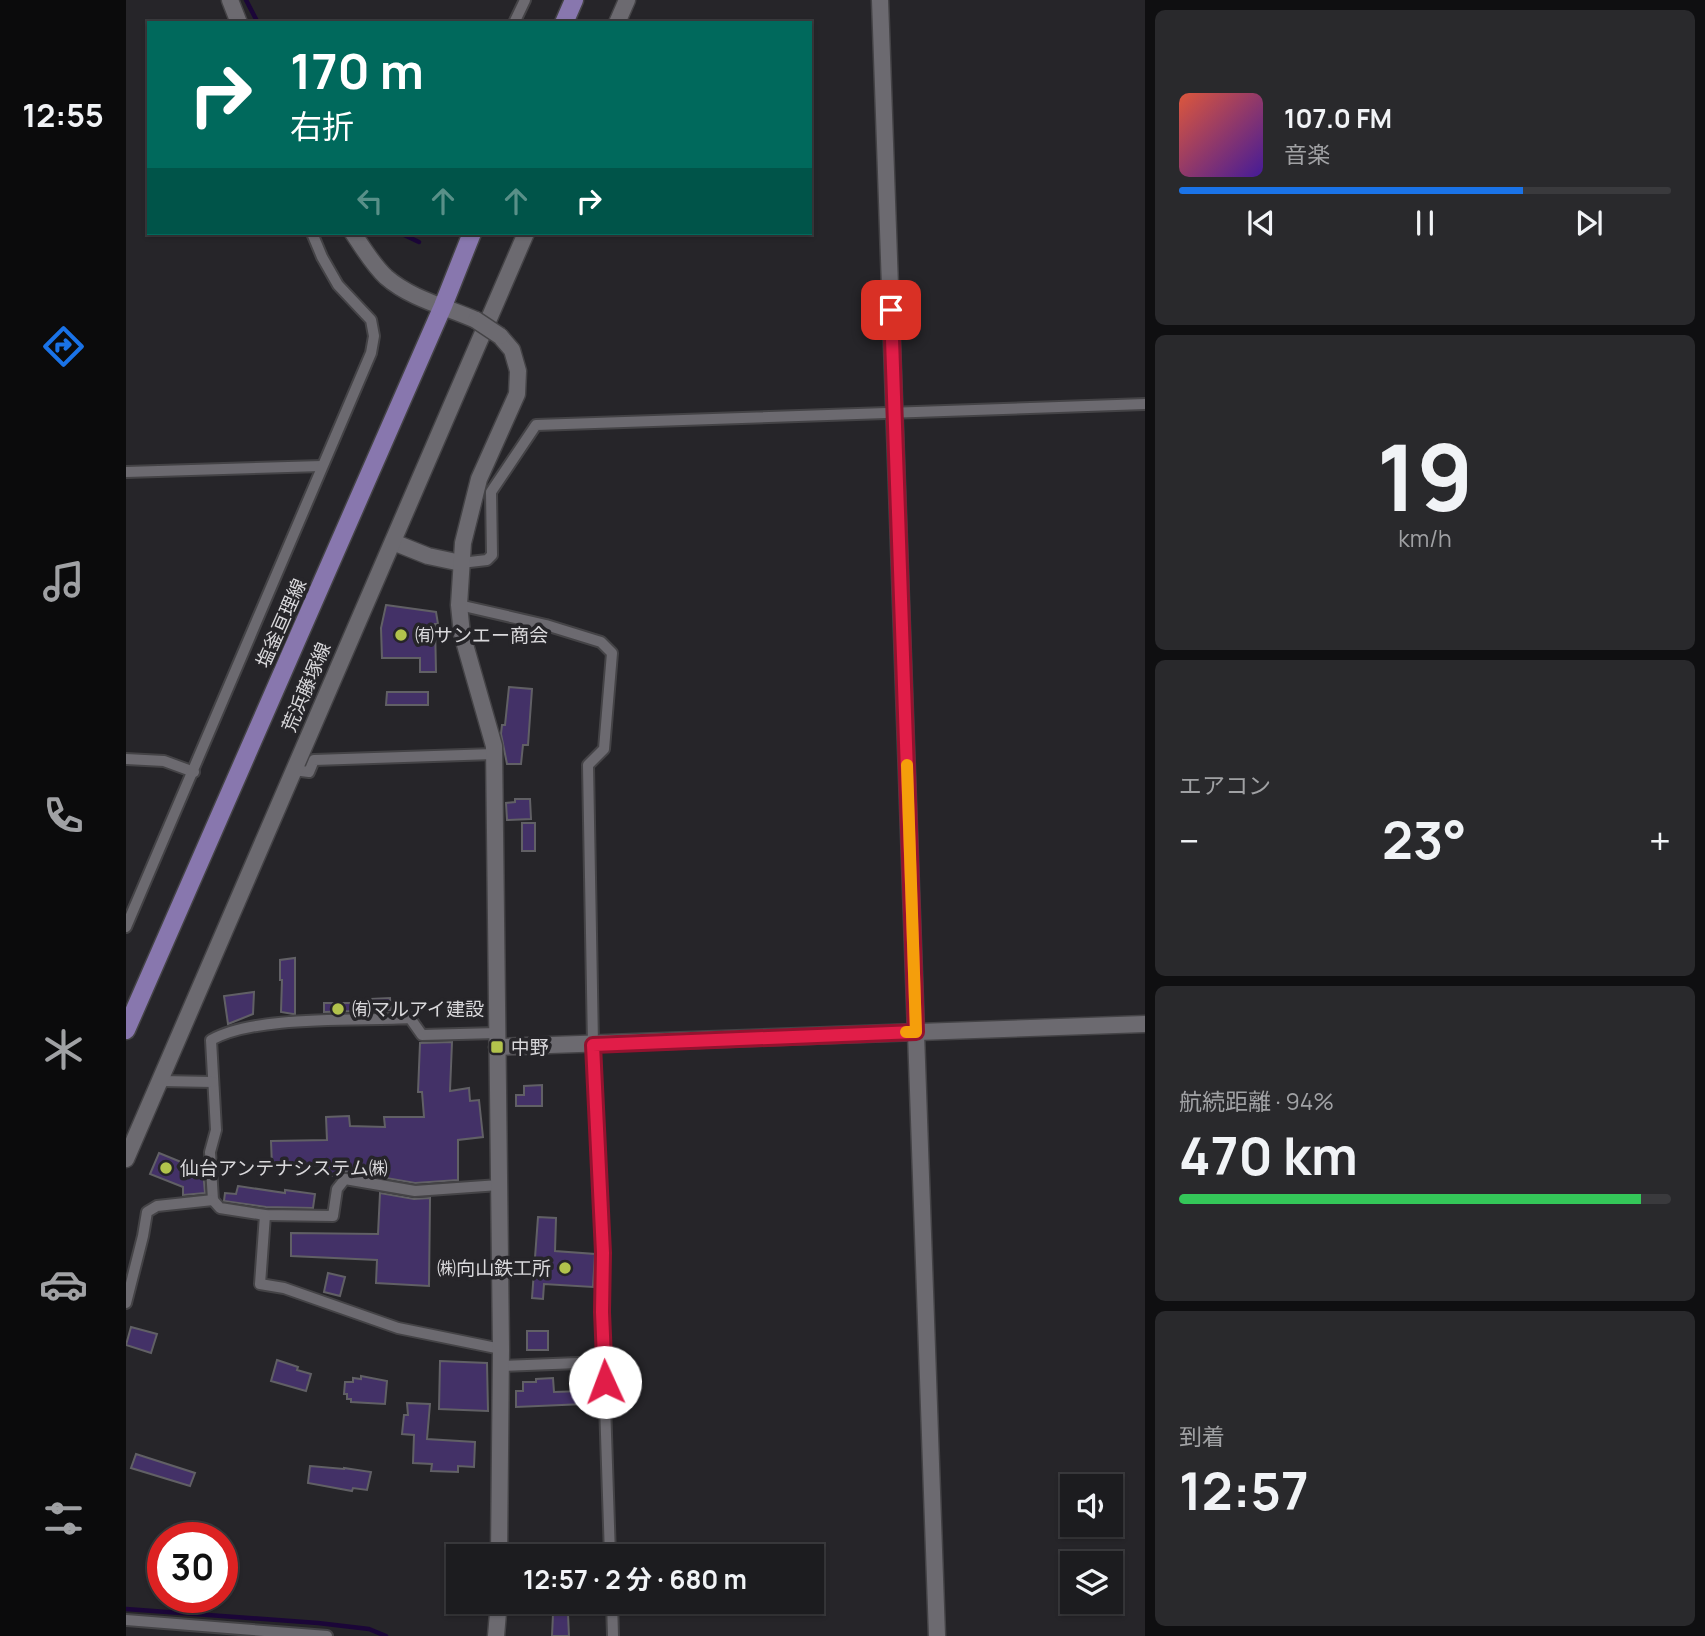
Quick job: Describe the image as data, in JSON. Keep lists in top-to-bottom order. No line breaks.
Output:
{"streets":{"main road":["塩釜亘理線"],"street":["荒浜藤塚線"]},"places":{"other":["㈲サンエー商会","㈲マルアイ建設","仙台アンテナシステム㈱","㈱向山鉄工所"],"transit":["中野"]},"page":{"tabs":"12:55","turn":["170 m","右折"],"song":["107.0 FM","音楽"],"tile":[["19","km/h"],"エアコン",["航続距離 · 94%","470 km"],["到着","12:57"]],"heat":["−","23°","+"],"limit":"30","trip":"12:57 · 2 分 · 680 m"}}
